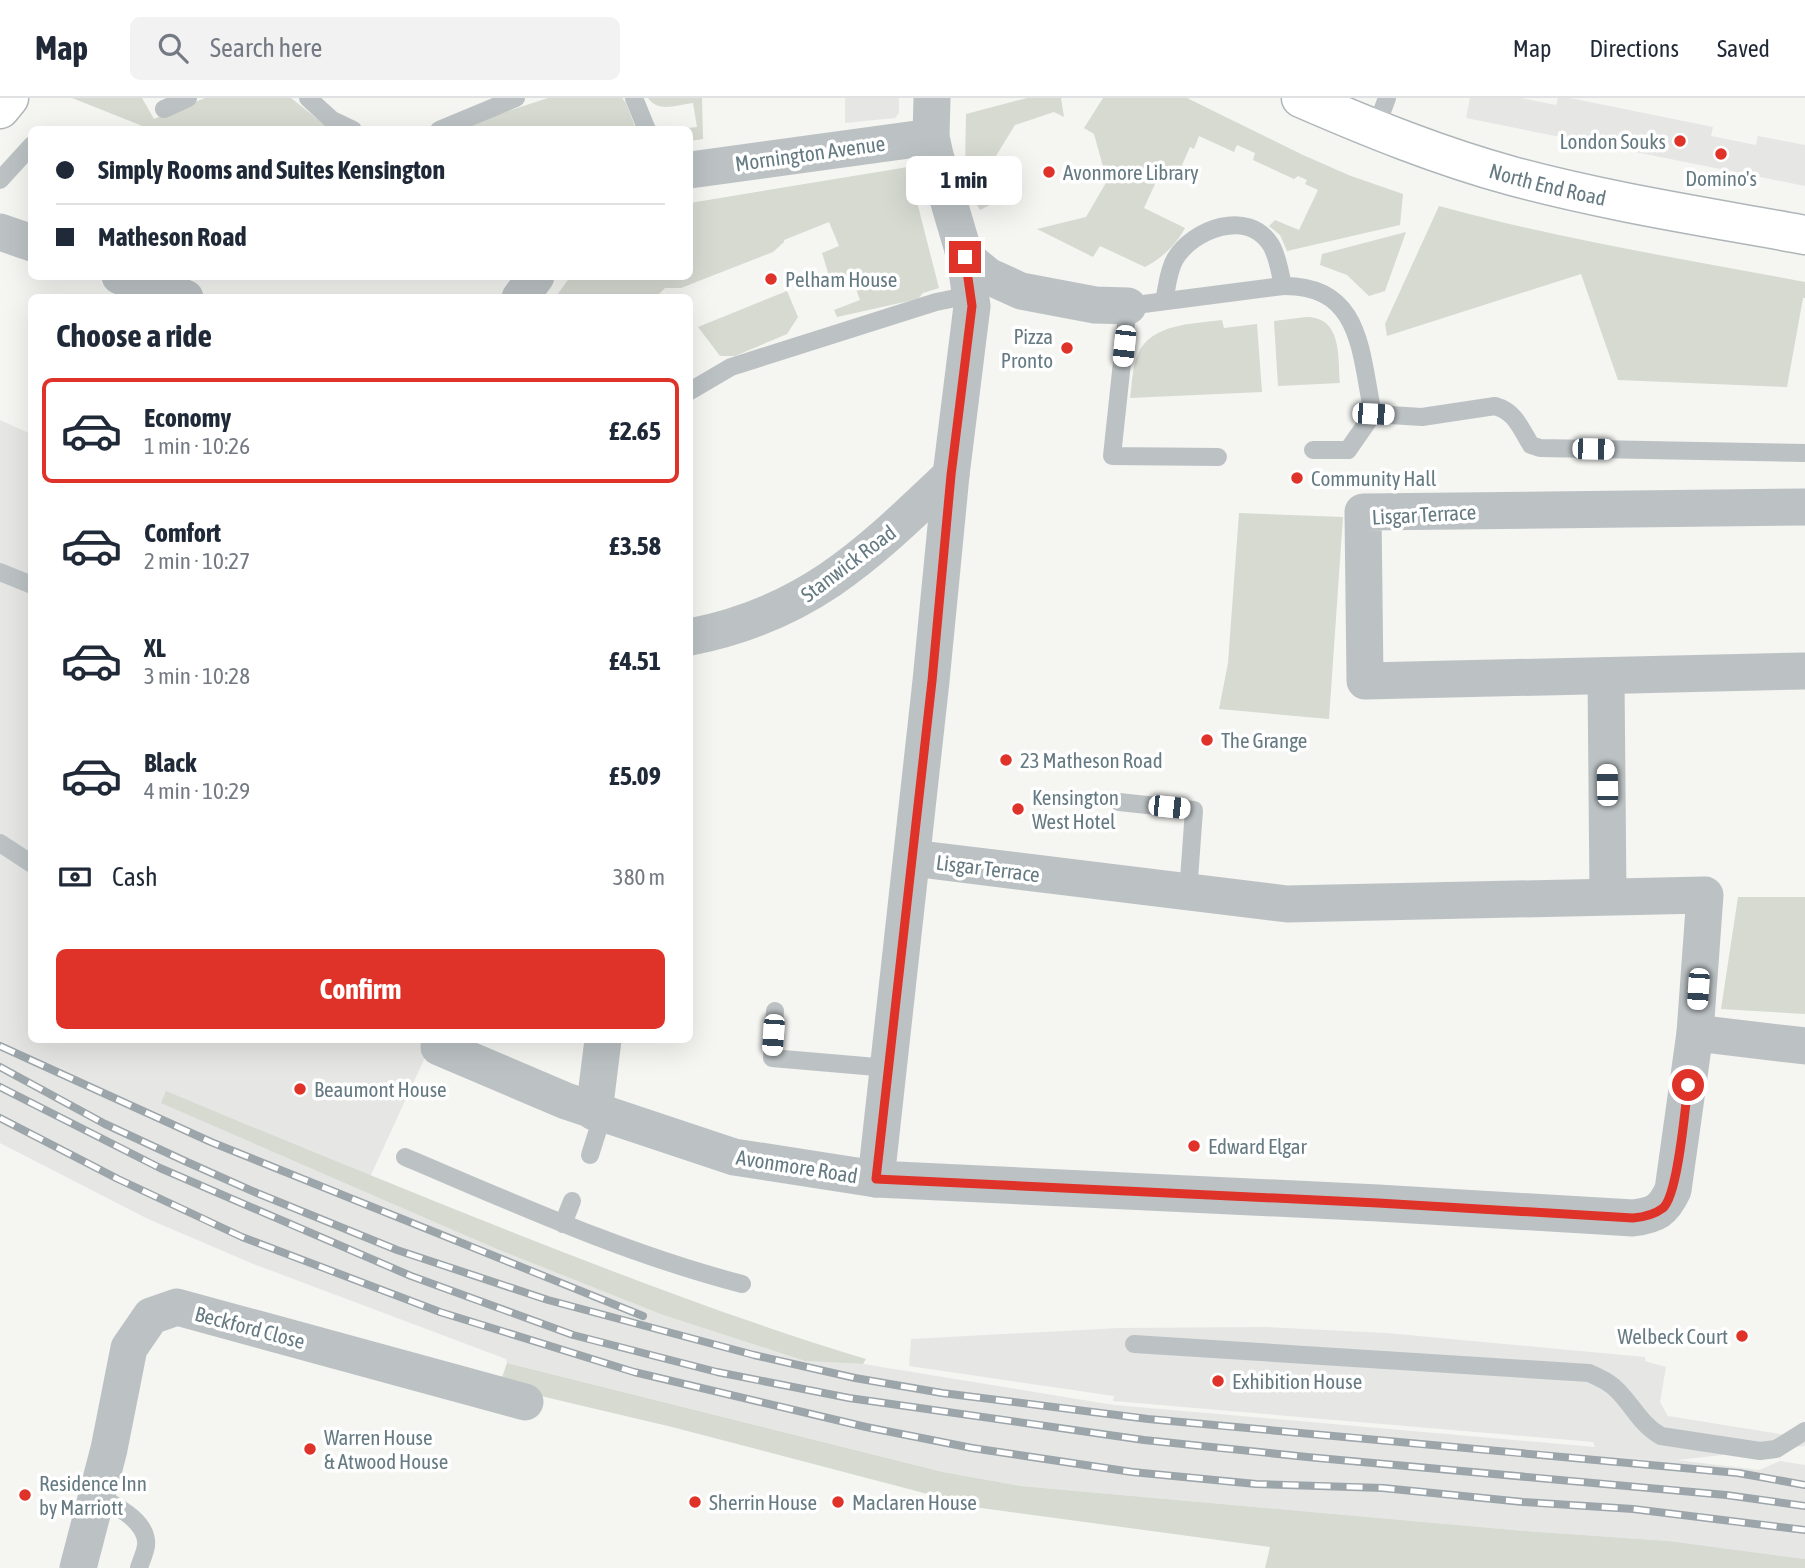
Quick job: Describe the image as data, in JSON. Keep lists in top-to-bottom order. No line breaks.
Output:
{"streets":{"main road":["North End Road"],"street":["Mornington Avenue","Lisgar Terrace","Stanwick Road","Avonmore Road","Beckford Close"]},"crossings":[["Lisgar Terrace","Avonmore Road"]],"places":["London Souks","Domino's","Avonmore Library","Pelham House","Pizza Pronto","Community Hall","The Grange","23 Matheson Road","Kensington West Hotel","Beaumont House","Edward Elgar","Welbeck Court","Exhibition House","Warren House & Atwood House","Residence Inn by Marriott","Sherrin House","Maclaren House"],"page":{"header":"Map","search":"Search here","nav":["Map","Directions","Saved"],"banner":["Simply Rooms and Suites Kensington","Matheson Road"],"bubble":"1 min","heading":"Choose a ride","list":[{"name":"Economy","note":"1 min · 10:26","value":"£2.65"},{"name":"Comfort","note":"2 min · 10:27","value":"£3.58"},{"name":"XL","note":"3 min · 10:28","value":"£4.51"},{"name":"Black","note":"4 min · 10:29","value":"£5.09"}],"pay":["Cash","380 m"],"buttons":"Confirm"}}
